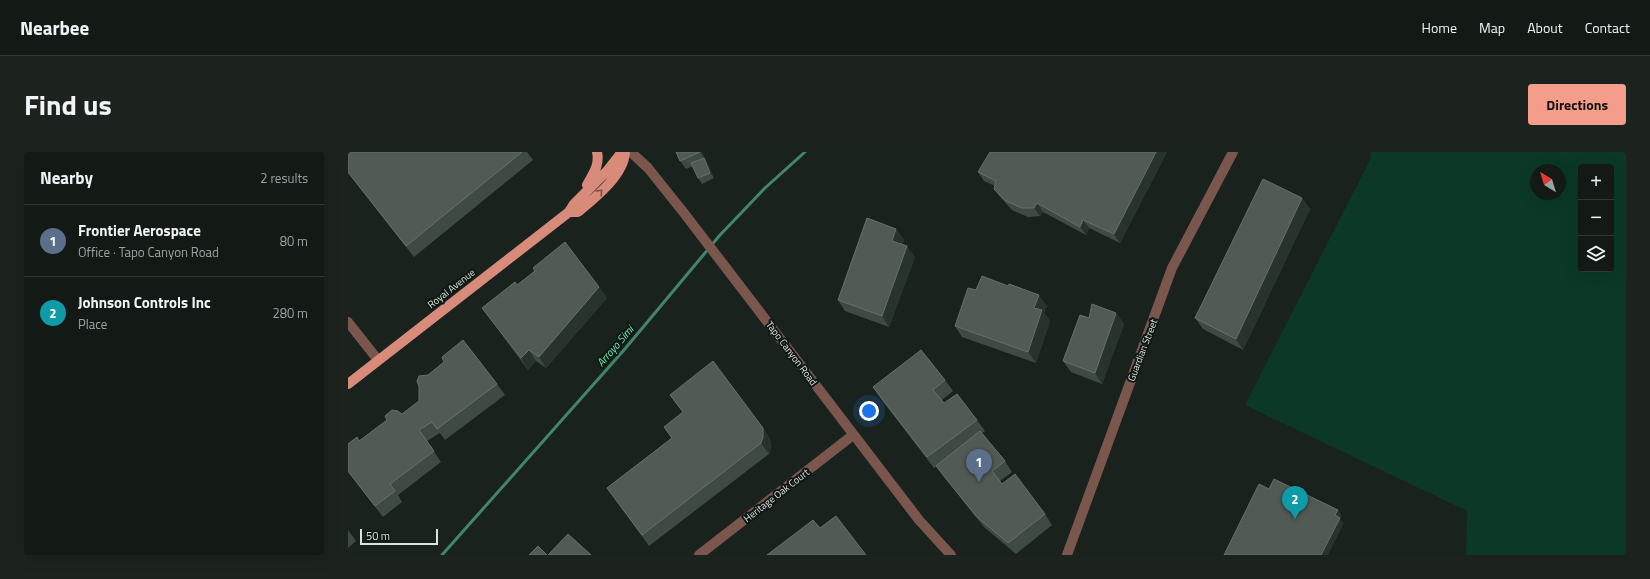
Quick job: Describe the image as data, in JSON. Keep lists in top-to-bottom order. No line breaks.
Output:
{"streets":{"main road":["Royal Avenue"],"street":["Guardian Street","Tapo Canyon Road","Heritage Oak Court"]},"crossings":[["Tapo Canyon Road","Heritage Oak Court"]],"water":["Arroyo Simi"],"scale_bar":"50 m","north":"top left","page":{"header":"Nearbee","nav":["Home","Map","About","Contact"],"title":"Find us","buttons":"Directions","heading":["Nearby","2 results"],"map_buttons":["+","−"],"list":[{"mark":"1","name":"Frontier Aerospace","note":"Office · Tapo Canyon Road","value":"80 m"},{"mark":"2","name":"Johnson Controls Inc","note":"Place","value":"280 m"}],"pins":["1","2"],"scale":"50 m"}}
